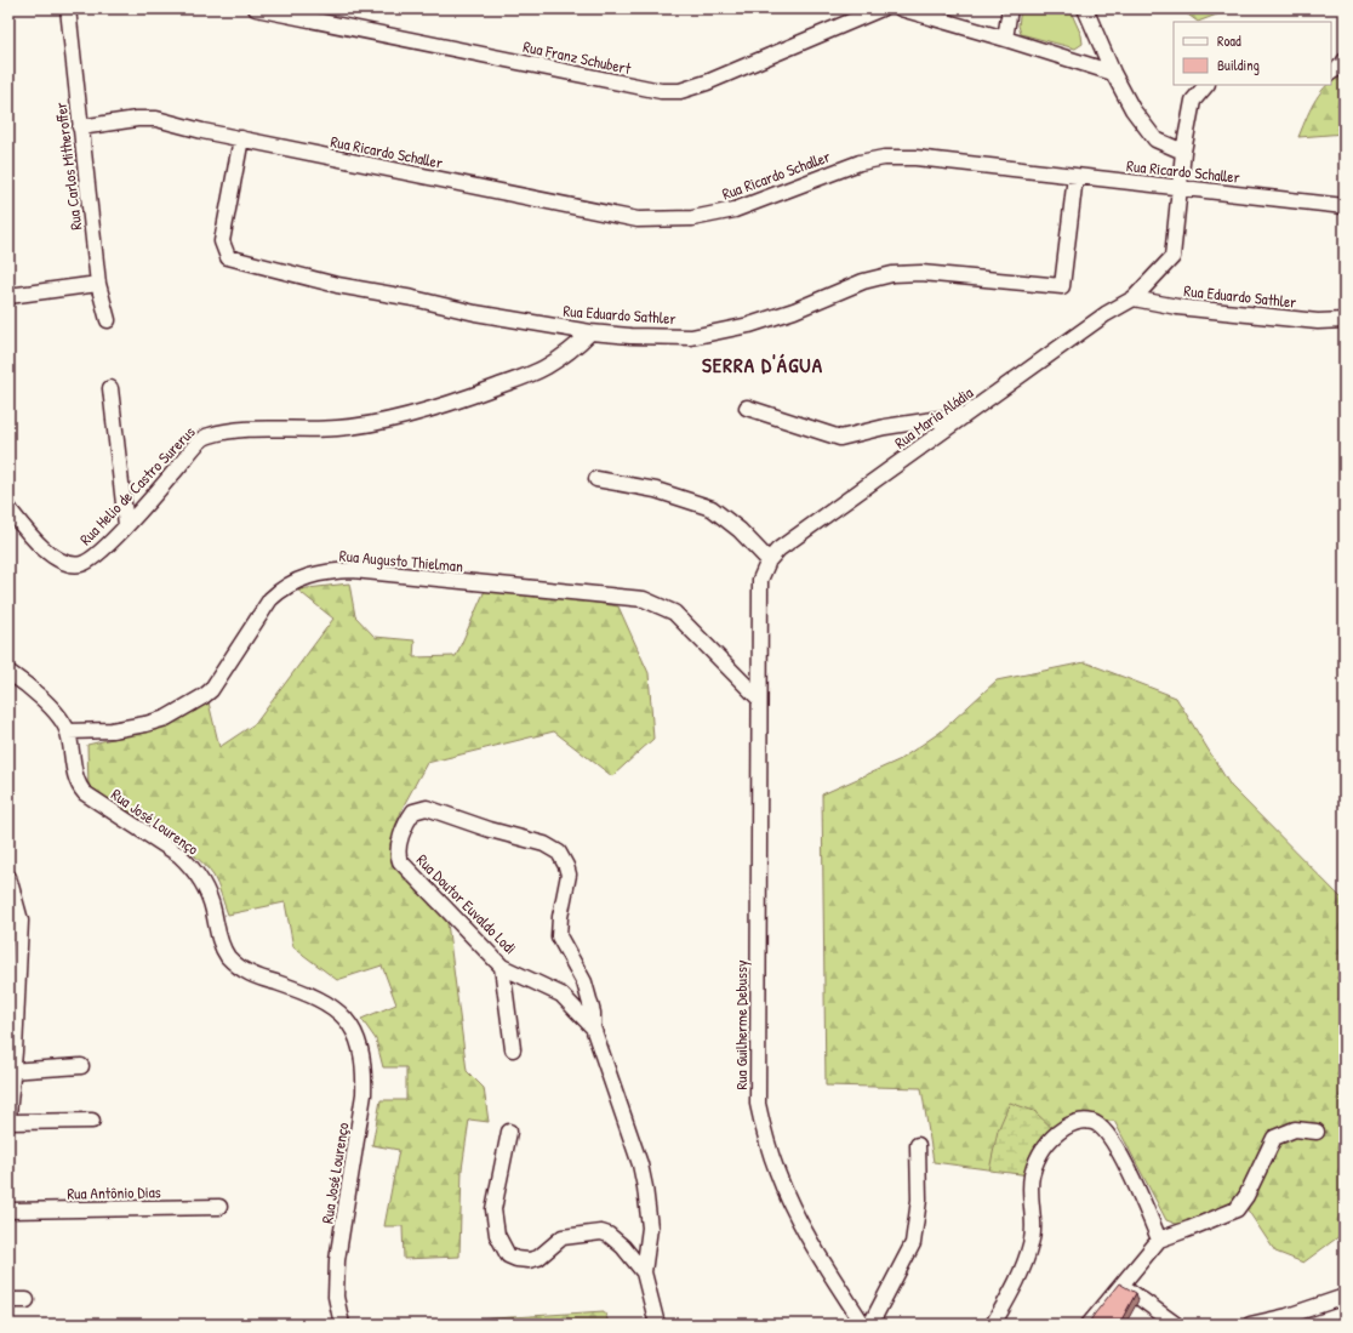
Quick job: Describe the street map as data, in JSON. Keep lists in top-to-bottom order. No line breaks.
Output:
{"streets":{"street":["Rua Franz Schubert","Rua Ricardo Schaller","Rua Carlos Mitheroffer","Rua Eduardo Sathler","Rua Maria Aládia","Rua Helio de Castro Surerus","Rua Augusto Thielman","Rua José Lourenço","Rua Doutor Euvaldo Lodi","Rua Guilherme Debussy","Rua Antônio Dias"]},"crossings":[["Rua Ricardo Schaller","Rua Carlos Mitheroffer"],["Rua Ricardo Schaller","Rua Eduardo Sathler"],["Rua Ricardo Schaller","Rua Maria Aládia"],["Rua Eduardo Sathler","Rua Maria Aládia"],["Rua Eduardo Sathler","Rua Helio de Castro Surerus"],["Rua Maria Aládia","Rua Augusto Thielman"],["Rua Maria Aládia","Rua Guilherme Debussy"],["Rua Augusto Thielman","Rua José Lourenço"],["Rua Augusto Thielman","Rua Guilherme Debussy"]],"districts":["SERRA D'ÁGUA"],"legend":["Road","Building"]}
